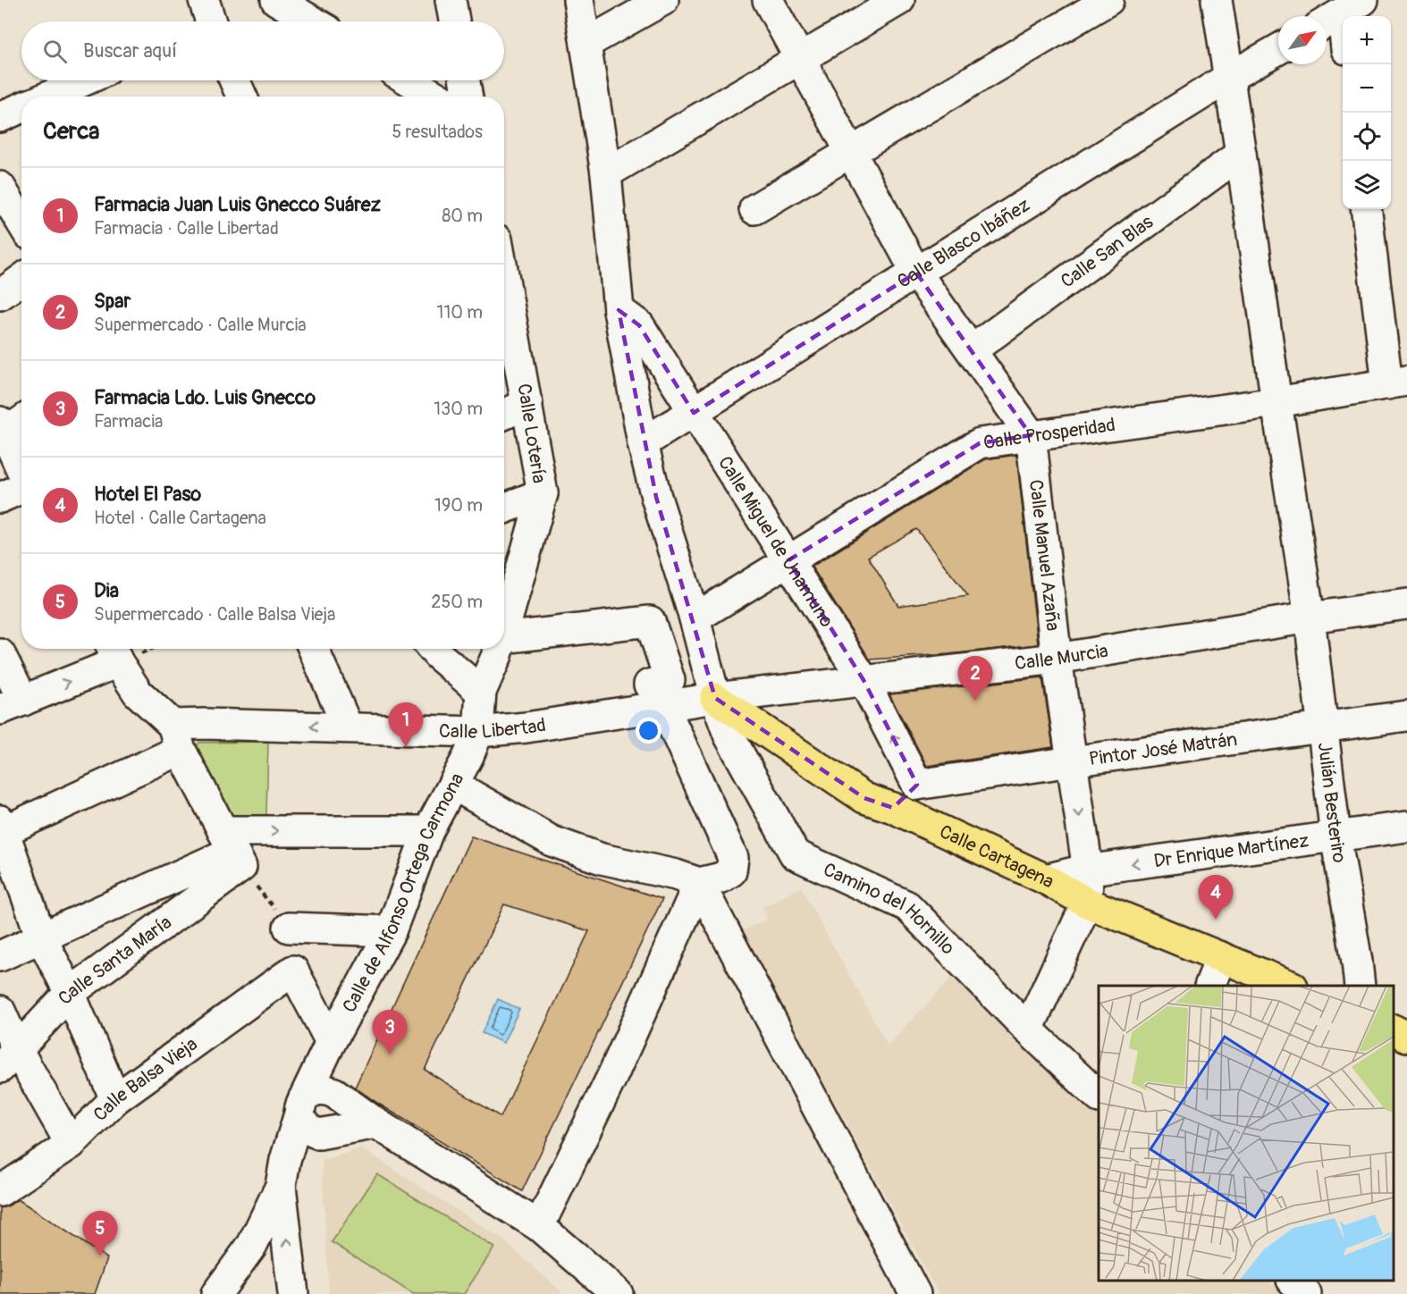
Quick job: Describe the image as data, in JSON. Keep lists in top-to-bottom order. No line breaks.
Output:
{"streets":{"main road":["Calle Cartagena"],"street":["Calle Blasco Ibáñez","Calle San Blas","Calle Lotería","Calle Prosperidad","Calle Miguel de Unamuno","Calle Manuel Azaña","Calle Murcia","Calle Libertad","Pintor José Matrán","Julián Besteriro","Dr Enrique Martínez","Calle de Alfonso Ortega Carmona","Camino del Hornillo","Calle Santa María","Calle Balsa Vieja"]},"crossings":[["Calle Blasco Ibáñez","Calle Miguel de Unamuno"],["Calle Blasco Ibáñez","Calle Manuel Azaña"],["Calle Blasco Ibáñez","Julián Besteriro"],["Calle Blasco Ibáñez","Camino del Hornillo"],["Calle San Blas","Calle Manuel Azaña"],["Calle San Blas","Julián Besteriro"],["Calle Lotería","Calle de Alfonso Ortega Carmona"],["Calle Prosperidad","Calle Miguel de Unamuno"],["Calle Prosperidad","Calle Manuel Azaña"],["Calle Prosperidad","Julián Besteriro"],["Calle Prosperidad","Camino del Hornillo"],["Calle Miguel de Unamuno","Calle Murcia"],["Calle Miguel de Unamuno","Pintor José Matrán"],["Calle Miguel de Unamuno","Camino del Hornillo"],["Calle Manuel Azaña","Calle Murcia"],["Calle Manuel Azaña","Pintor José Matrán"],["Calle Manuel Azaña","Dr Enrique Martínez"],["Calle Manuel Azaña","Calle Cartagena"],["Calle Murcia","Calle Libertad"],["Calle Murcia","Julián Besteriro"],["Calle Murcia","Calle Cartagena"],["Calle Murcia","Camino del Hornillo"],["Calle Libertad","Calle Cartagena"],["Calle Libertad","Calle de Alfonso Ortega Carmona"],["Calle Libertad","Camino del Hornillo"],["Pintor José Matrán","Julián Besteriro"],["Julián Besteriro","Dr Enrique Martínez"],["Dr Enrique Martínez","Calle Cartagena"],["Calle Cartagena","Camino del Hornillo"],["Calle de Alfonso Ortega Carmona","Calle Balsa Vieja"]],"one_way":["Dr Enrique Martínez"],"north":"top right","page":{"map_buttons":["+","−"],"search":"Buscar aquí","heading":["Cerca","5 resultados"],"list":[{"mark":"1","name":"Farmacia Juan Luis Gnecco Suárez","note":"Farmacia · Calle Libertad","value":"80 m"},{"mark":"2","name":"Spar","note":"Supermercado · Calle Murcia","value":"110 m"},{"mark":"3","name":"Farmacia Ldo. Luis Gnecco","note":"Farmacia","value":"130 m"},{"mark":"4","name":"Hotel El Paso","note":"Hotel · Calle Cartagena","value":"190 m"},{"mark":"5","name":"Dia","note":"Supermercado · Calle Balsa Vieja","value":"250 m"}],"pins":["2","1","4","3","5"]}}
